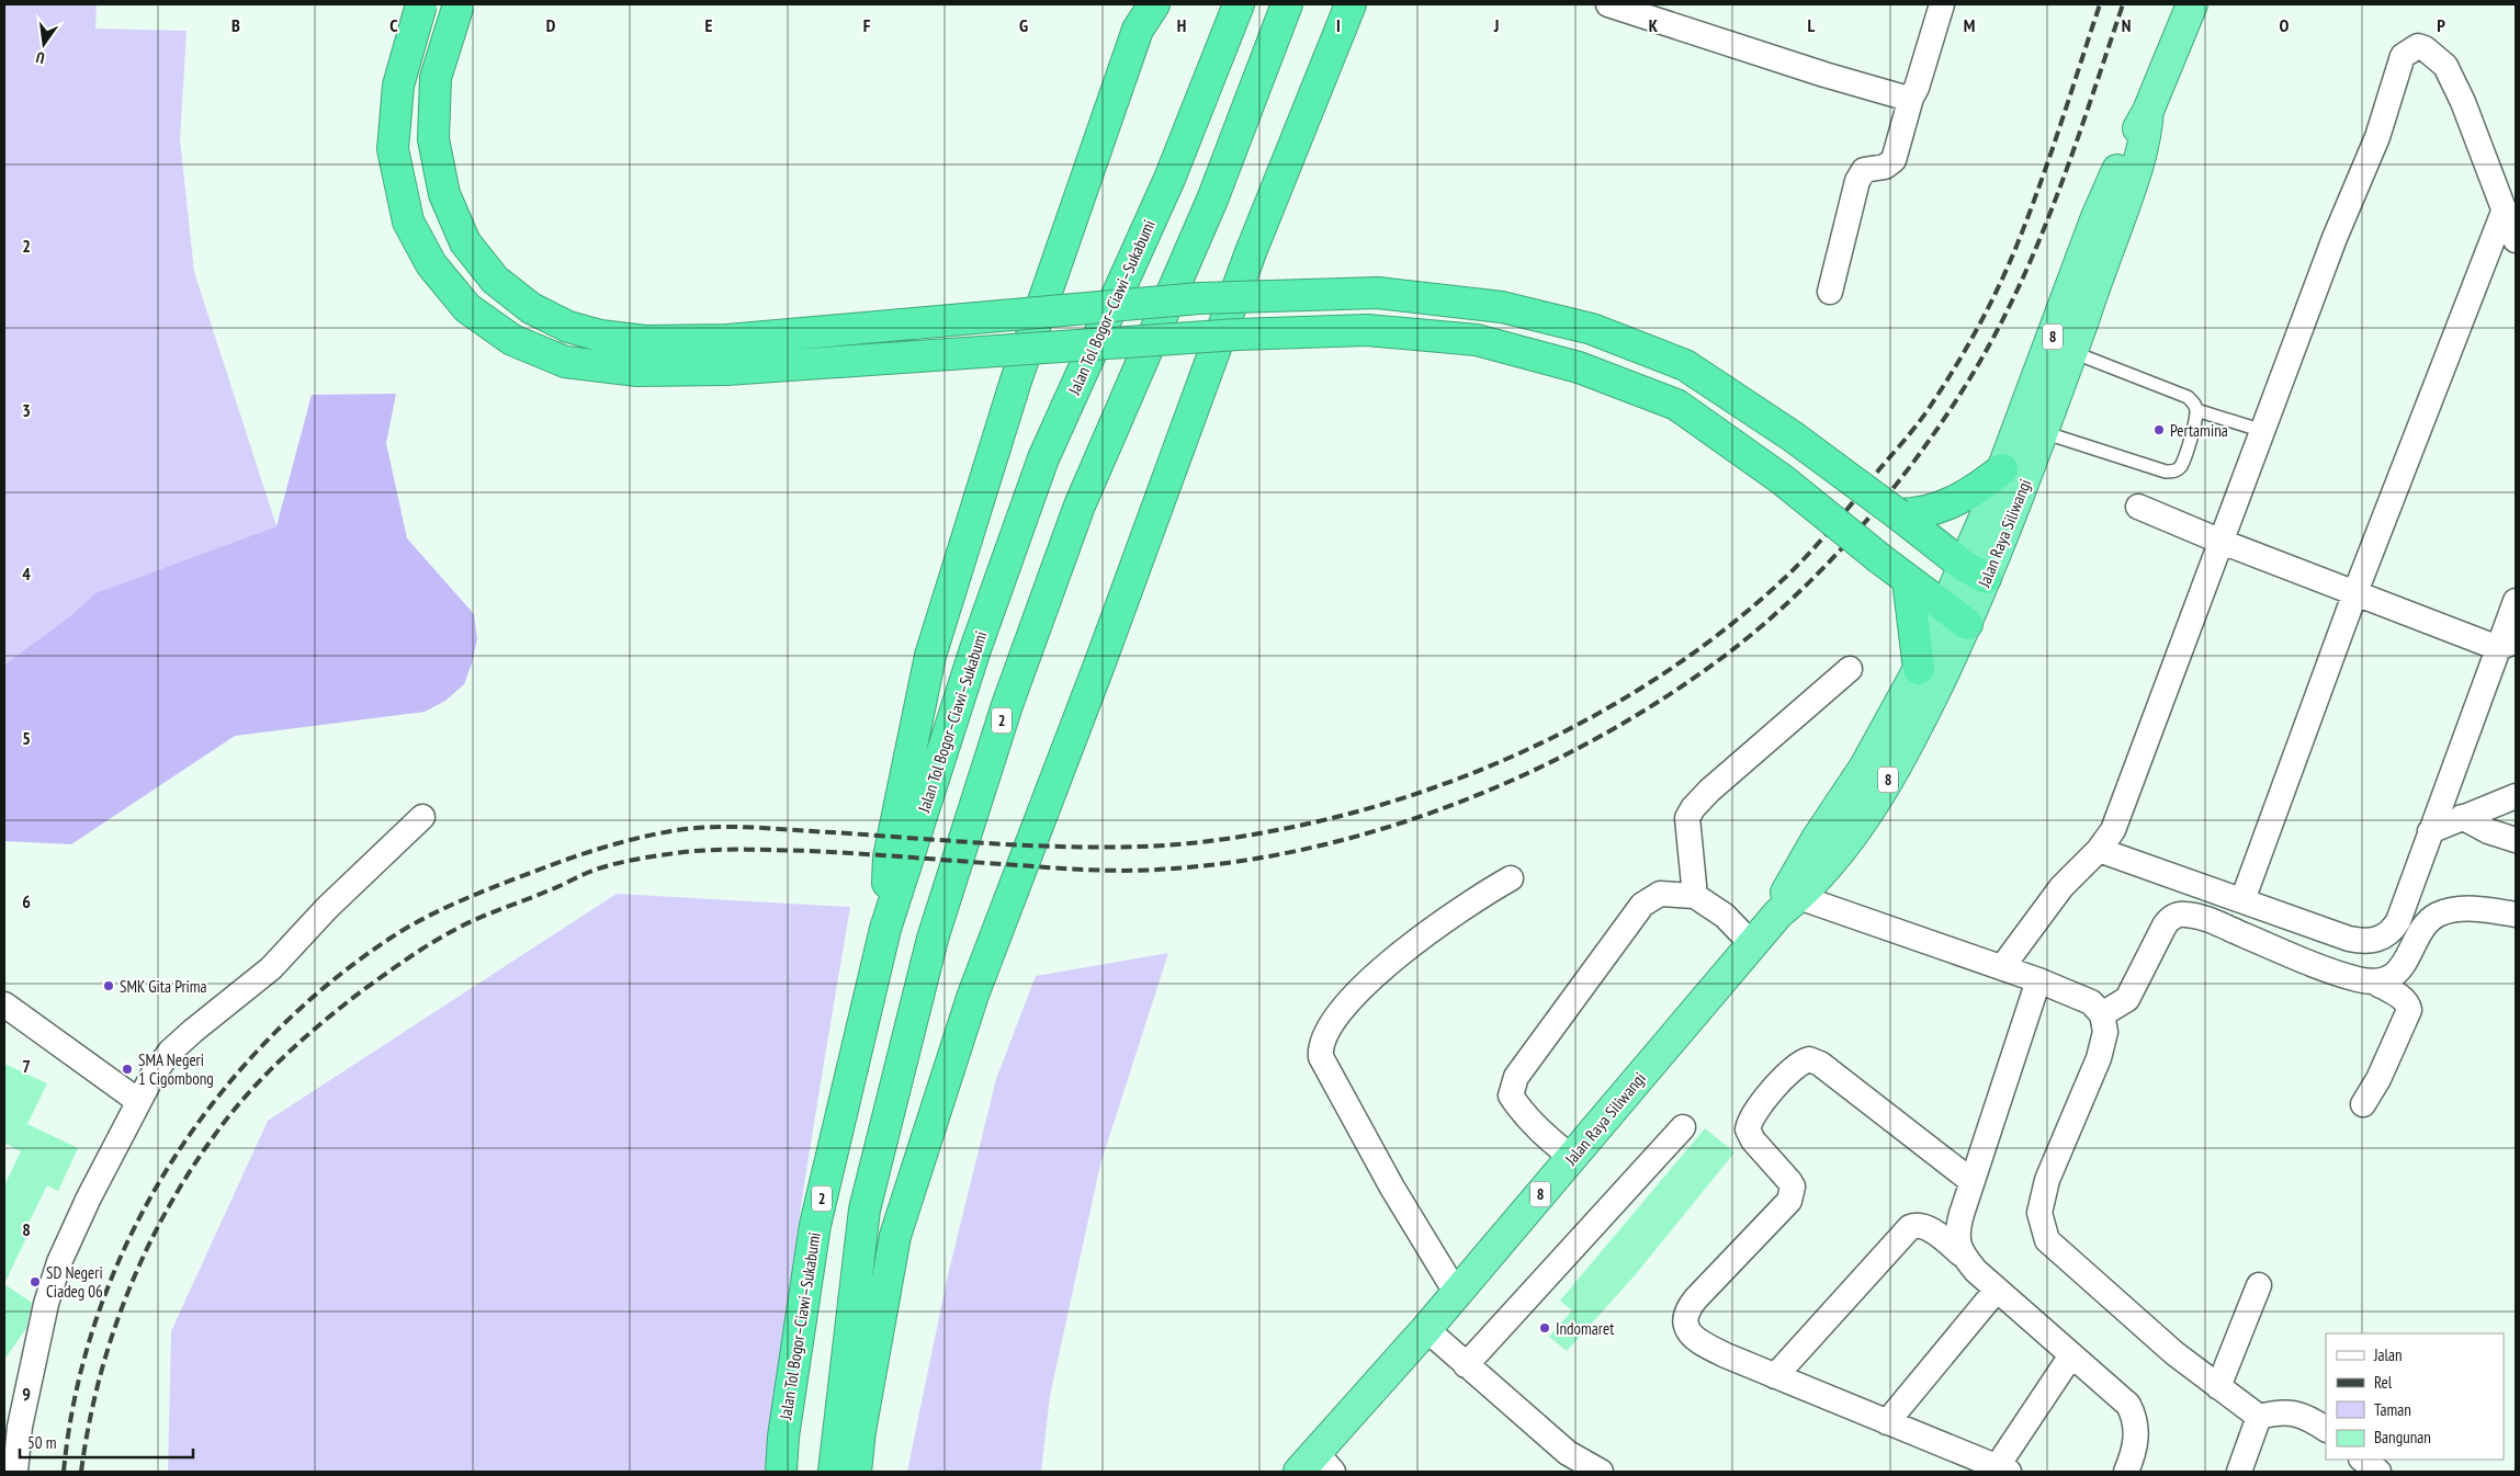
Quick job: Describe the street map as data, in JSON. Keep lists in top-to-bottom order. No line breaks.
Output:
{"streets":{"highway":["Jalan Tol Bogor–Ciawi–Sukabumi","8","Jalan Raya Siliwangi","2"]},"places":["Pertamina","SMK Gita Prima","SMA Negeri 1 Cigombong","SD Negeri Ciadeg 06","Indomaret"],"legend":["Jalan","Rel","Taman","Bangunan"],"scale_bar":"50 m","north":"bottom","grid":{"columns":["B","C","D","E","F","G","H","I","J","K","L","M","N","O","P"],"rows":["2","3","4","5","6","7","8","9"]}}
